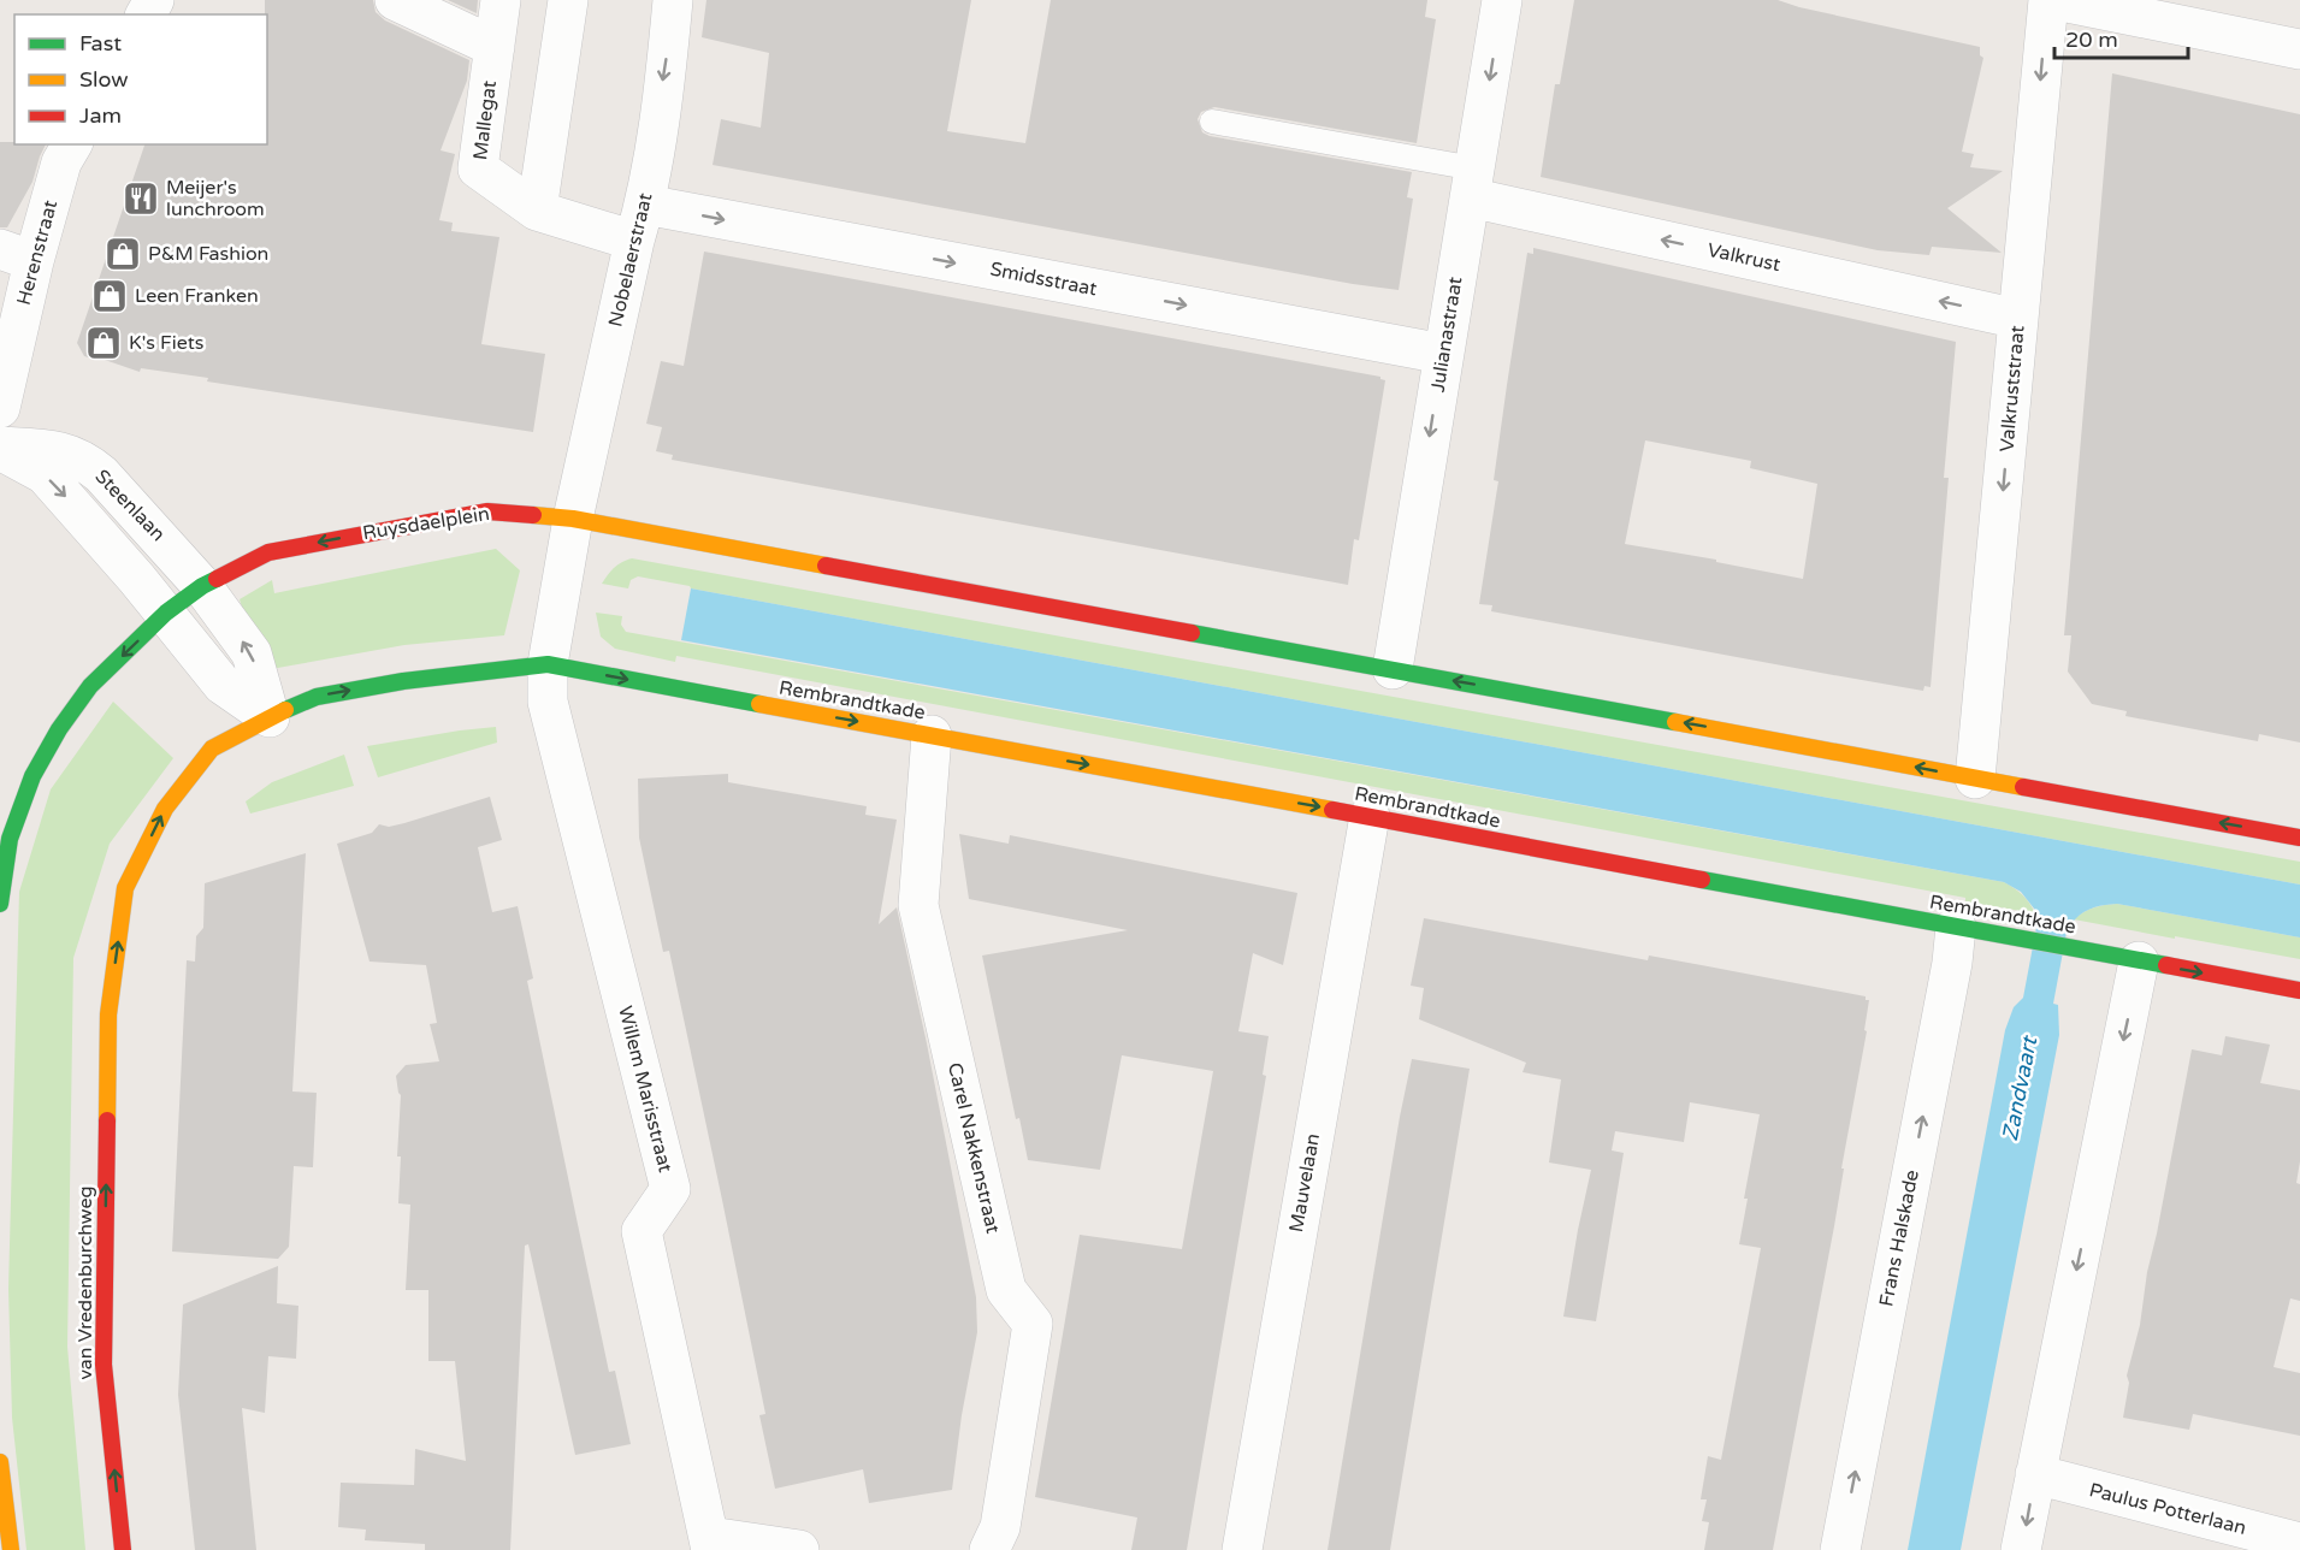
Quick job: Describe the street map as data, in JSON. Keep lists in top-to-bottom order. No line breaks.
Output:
{"streets":{"street":["Mallegat","Herenstraat","Valkrust","Nobelaerstraat","Smidsstraat","Julianastraat","Valkruststraat","Steenlaan","Ruysdaelplein","Rembrandtkade","Willem Marisstraat","Carel Nakkenstraat","Mauvelaan","Frans Halskade","van Vredenburchweg","Paulus Potterlaan"]},"crossings":[["Mallegat","Nobelaerstraat"],["Mallegat","Smidsstraat"],["Valkrust","Julianastraat"],["Valkrust","Valkruststraat"],["Nobelaerstraat","Smidsstraat"],["Nobelaerstraat","Ruysdaelplein"],["Smidsstraat","Julianastraat"],["Steenlaan","Ruysdaelplein"],["Rembrandtkade","Willem Marisstraat"],["Rembrandtkade","Carel Nakkenstraat"],["Rembrandtkade","Mauvelaan"],["Rembrandtkade","Frans Halskade"]],"one_way":["Valkrust","Julianastraat","Valkruststraat","Ruysdaelplein","Rembrandtkade","van Vredenburchweg"],"water":["Zandvaart"],"places":{"restaurant":["Meijer's lunchroom"],"shop":["P&M Fashion","Leen Franken","K's Fiets"]},"legend":["Fast","Slow","Jam"],"scale_bar":"20 m"}
